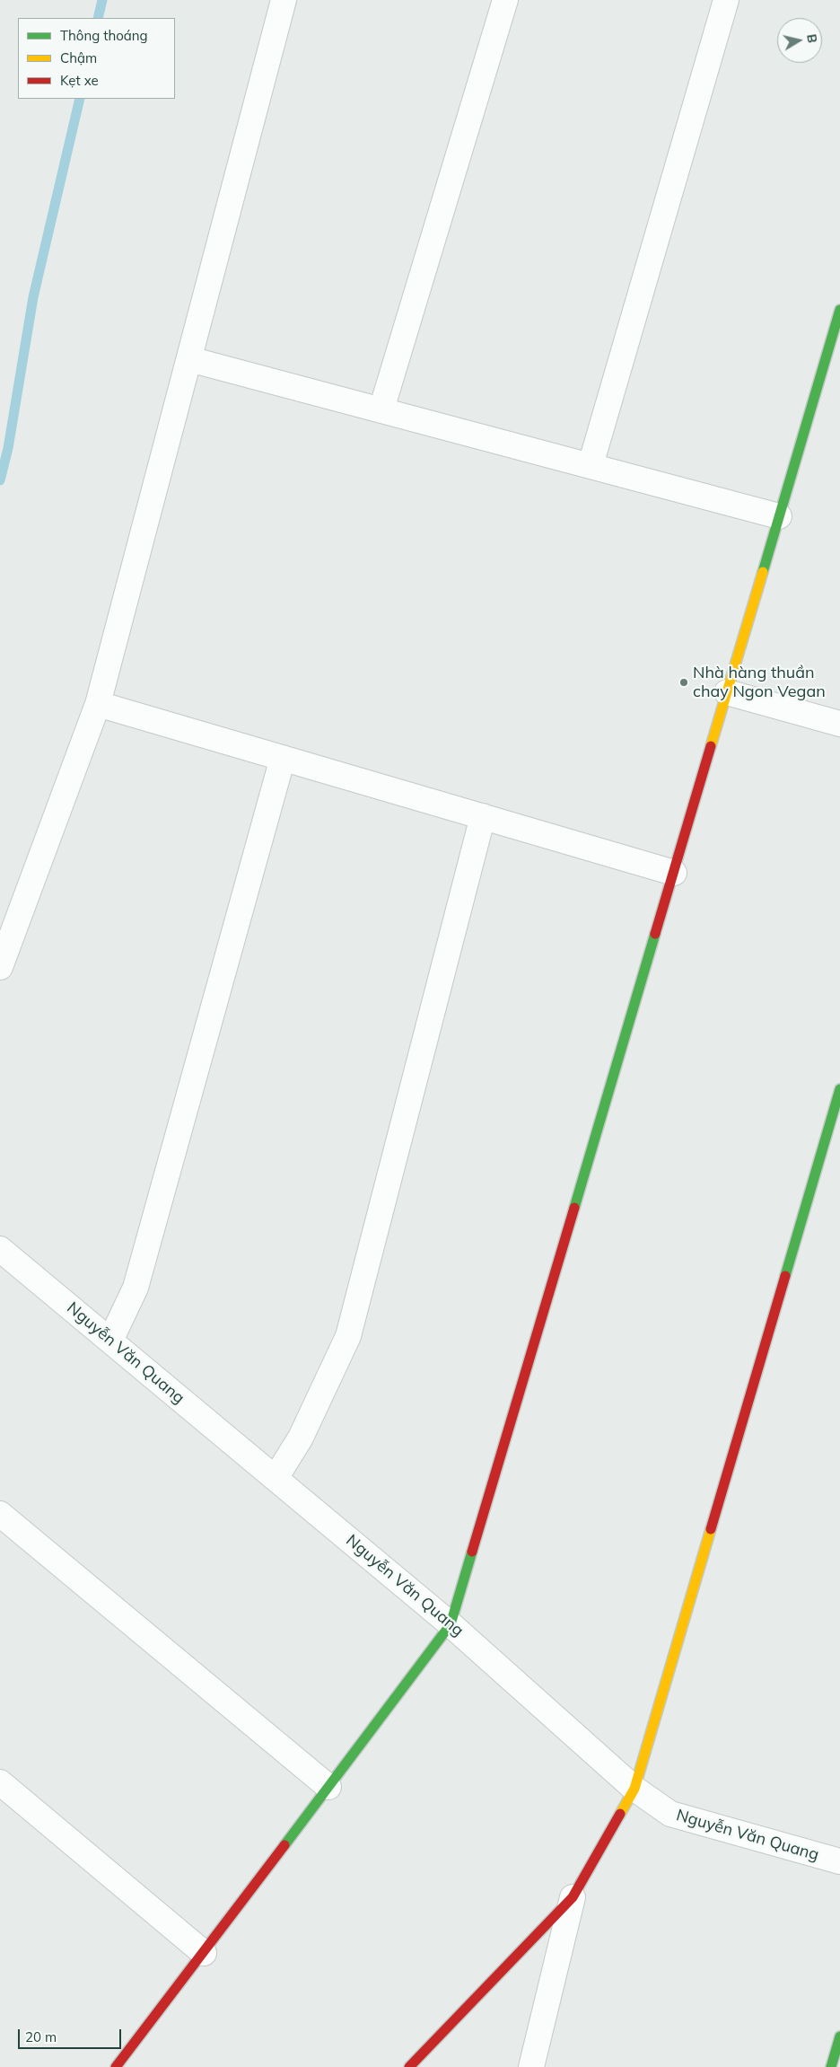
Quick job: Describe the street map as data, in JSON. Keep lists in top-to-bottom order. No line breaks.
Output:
{"streets":{"street":["Nguyễn Văn Quang"]},"places":["Nhà hàng thuần chay Ngon Vegan"],"legend":["Thông thoáng","Chậm","Kẹt xe"],"scale_bar":"20 m","north":"right"}
